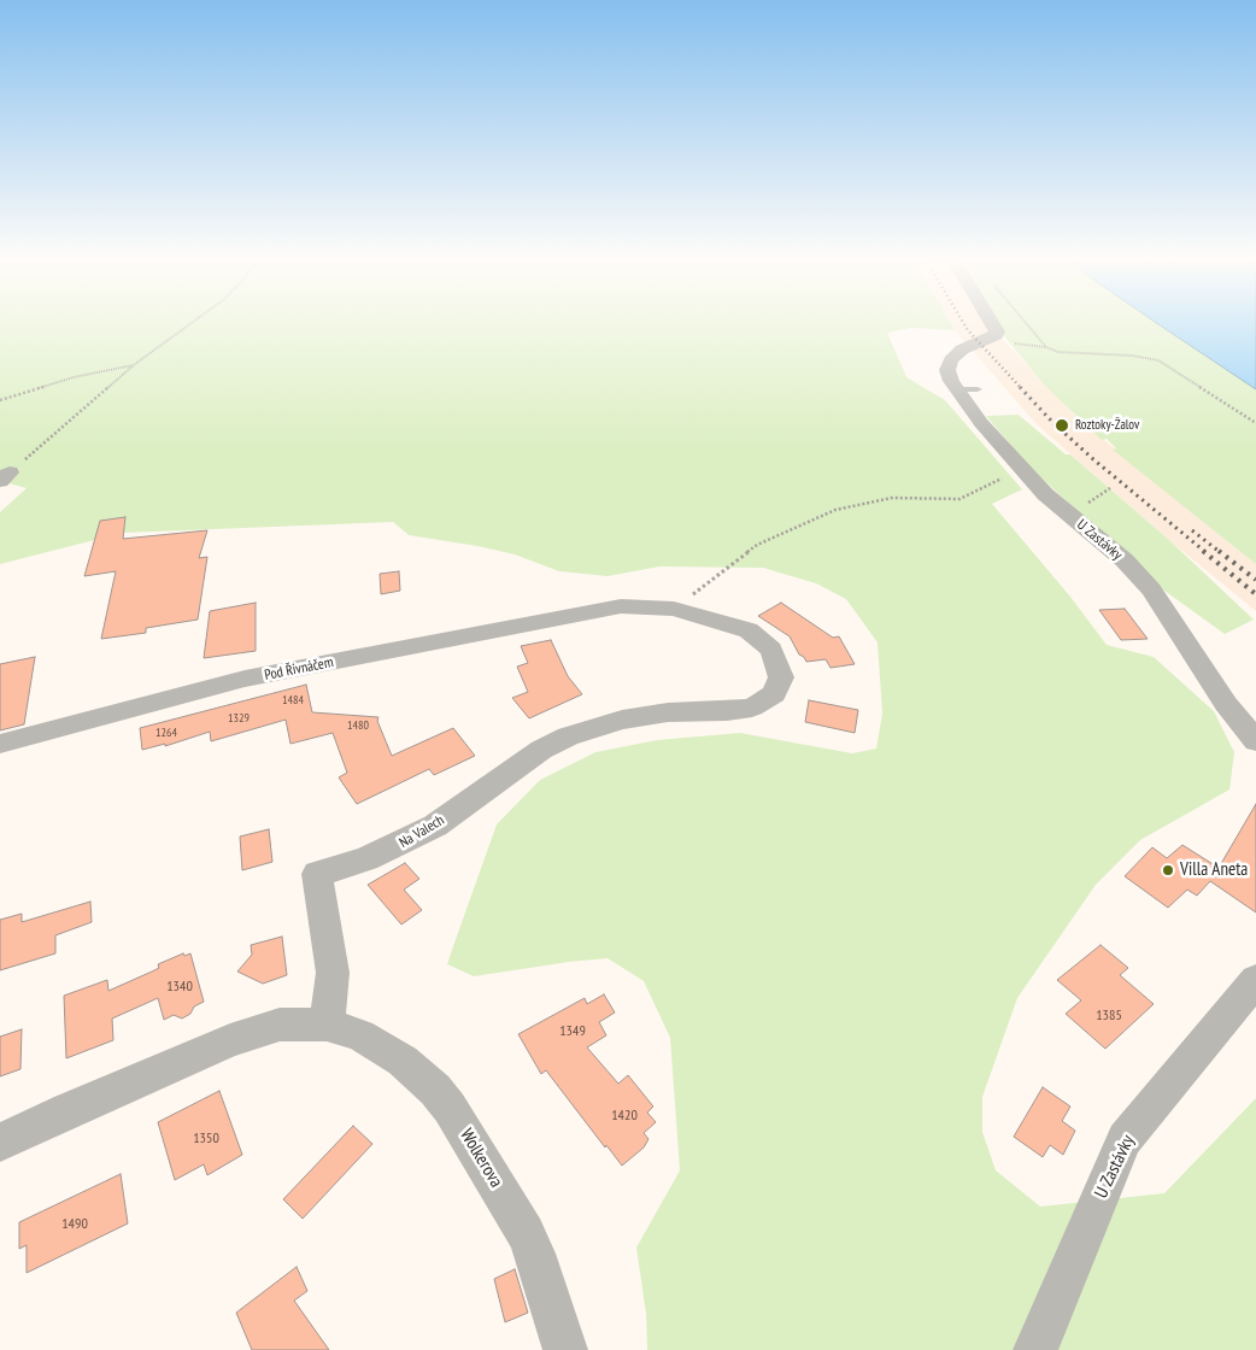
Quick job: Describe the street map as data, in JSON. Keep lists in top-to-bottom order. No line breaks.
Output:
{"streets":{"street":["U Zastávky","Pod Řivnáčem","Na Valech","Wolkerova"]},"crossings":[["Pod Řivnáčem","Na Valech"],["Na Valech","Wolkerova"]],"places":["Roztoky-Žalov","Villa Aneta"],"house_numbers":["1484","1329","1480","1264","1340","1385","1349","1420","1350","1490"]}
